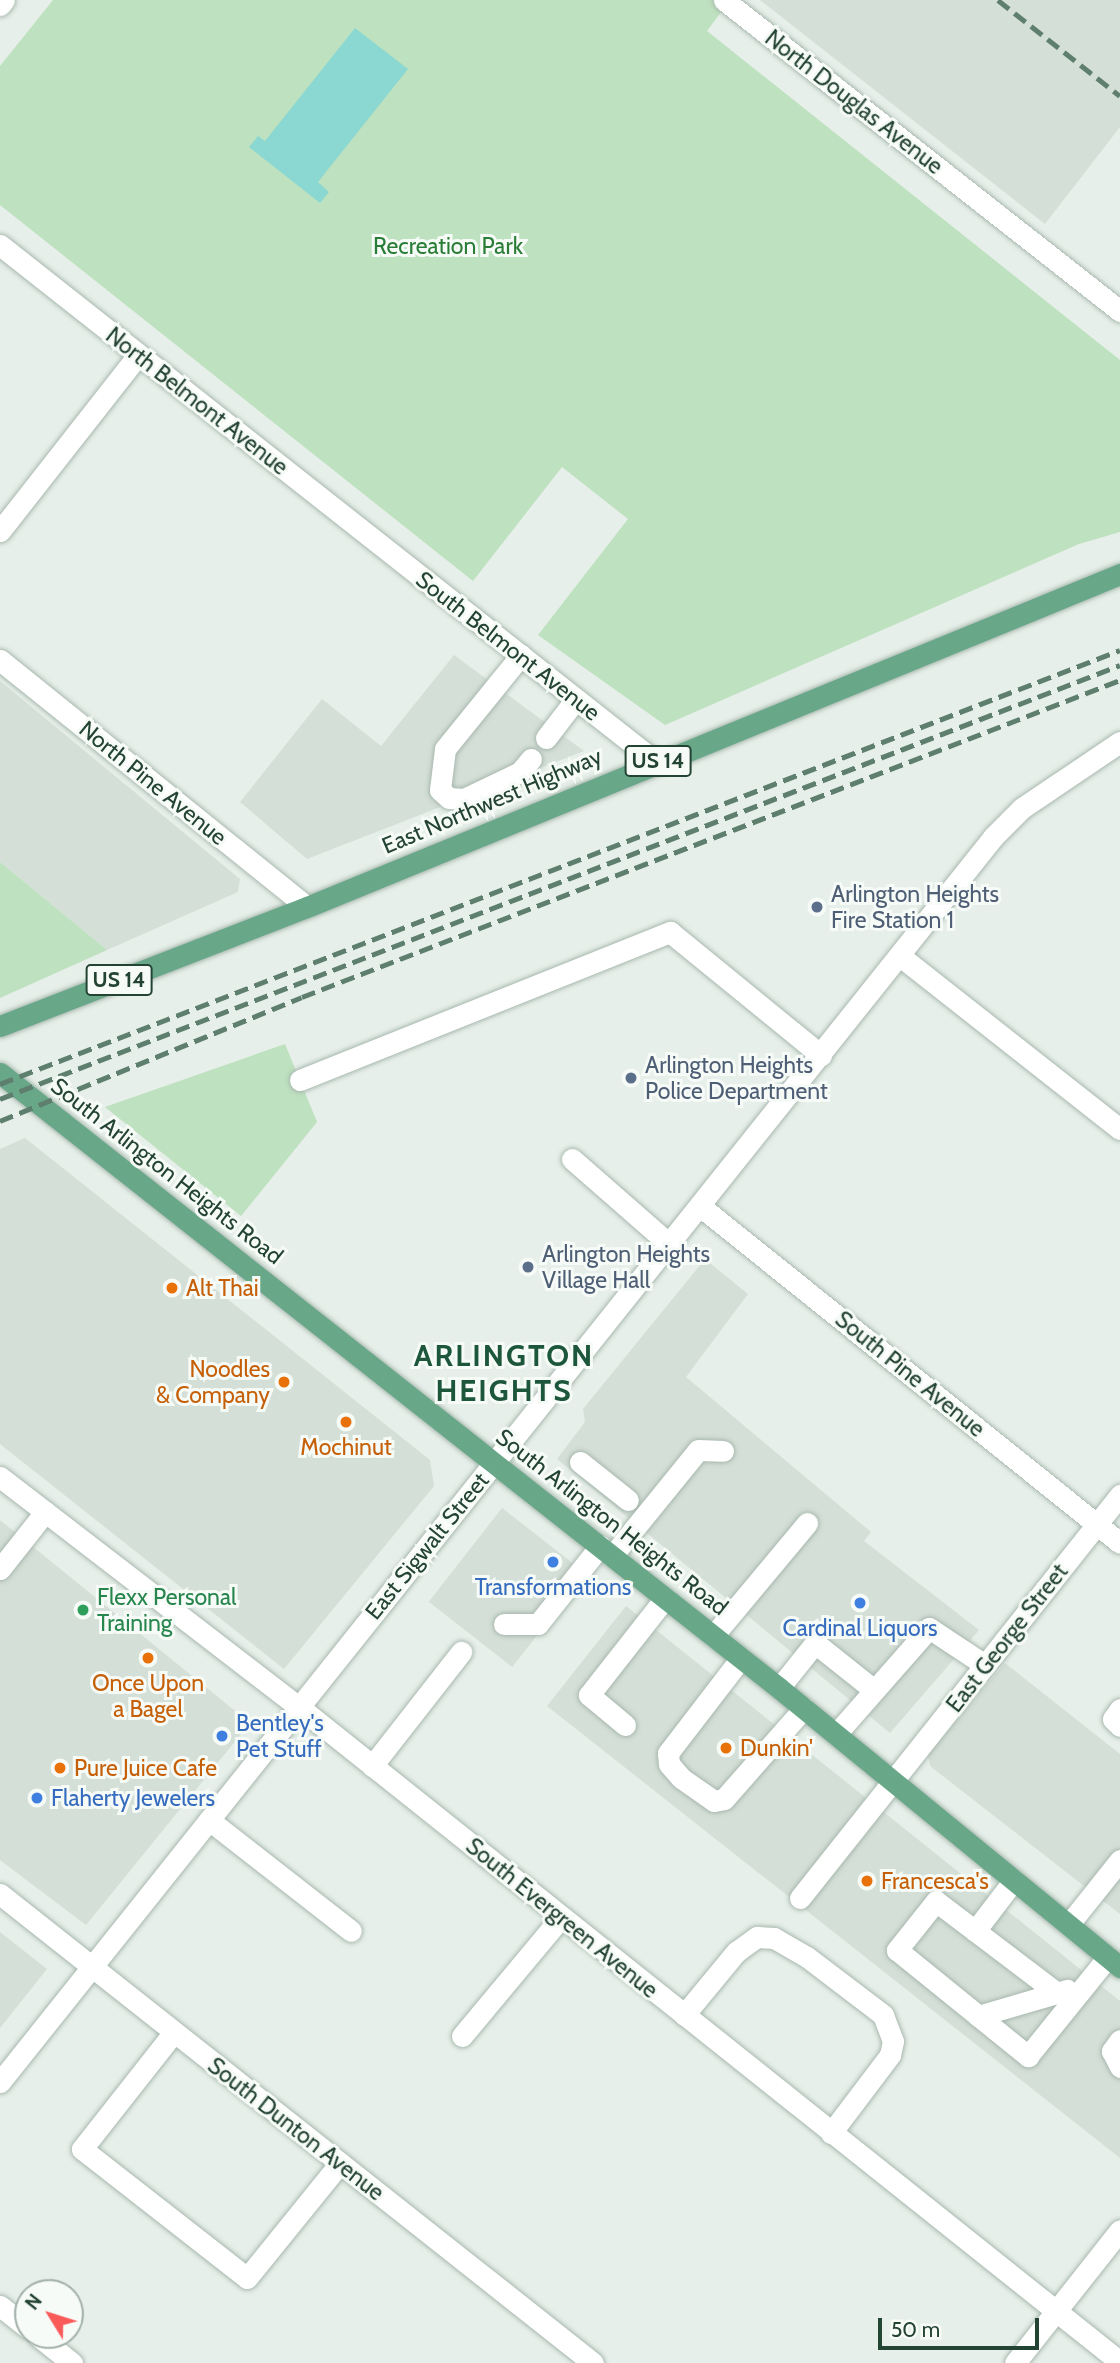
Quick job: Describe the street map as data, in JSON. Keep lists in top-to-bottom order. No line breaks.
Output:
{"streets":{"main road":["US 14","East Northwest Highway","South Arlington Heights Road"],"street":["North Douglas Avenue","North Belmont Avenue","South Belmont Avenue","North Pine Avenue","South Pine Avenue","East Sigwalt Street","East George Street","South Evergreen Avenue","South Dunton Avenue"]},"crossings":[["North Belmont Avenue","South Belmont Avenue"],["South Belmont Avenue","East Northwest Highway"],["North Pine Avenue","East Northwest Highway"],["South Arlington Heights Road","East Sigwalt Street"],["South Arlington Heights Road","East George Street"],["South Pine Avenue","East Sigwalt Street"],["South Pine Avenue","East George Street"],["East Sigwalt Street","South Evergreen Avenue"],["East Sigwalt Street","South Dunton Avenue"]],"districts":["ARLINGTON HEIGHTS"],"parks":["Recreation Park"],"places":["Arlington Heights Fire Station 1","Arlington Heights Police Department","Arlington Heights Village Hall","Alt Thai","Noodles & Company","Mochinut","Transformations","Cardinal Liquors","Flexx Personal Training","Once Upon a Bagel","Bentley's Pet Stuff","Dunkin'","Pure Juice Cafe","Flaherty Jewelers","Francesca's"],"scale_bar":"50 m","north":"top left"}
